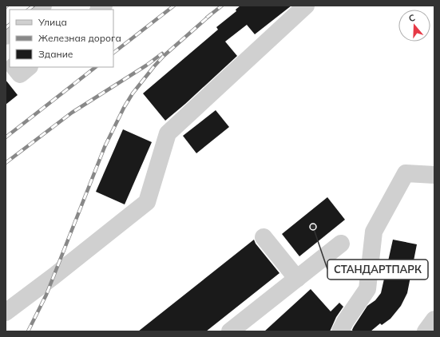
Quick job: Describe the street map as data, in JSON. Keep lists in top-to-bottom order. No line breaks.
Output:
{"places":["СТАНДАРТПАРК"],"legend":["Улица","Железная дорога","Здание"],"north":"top"}
